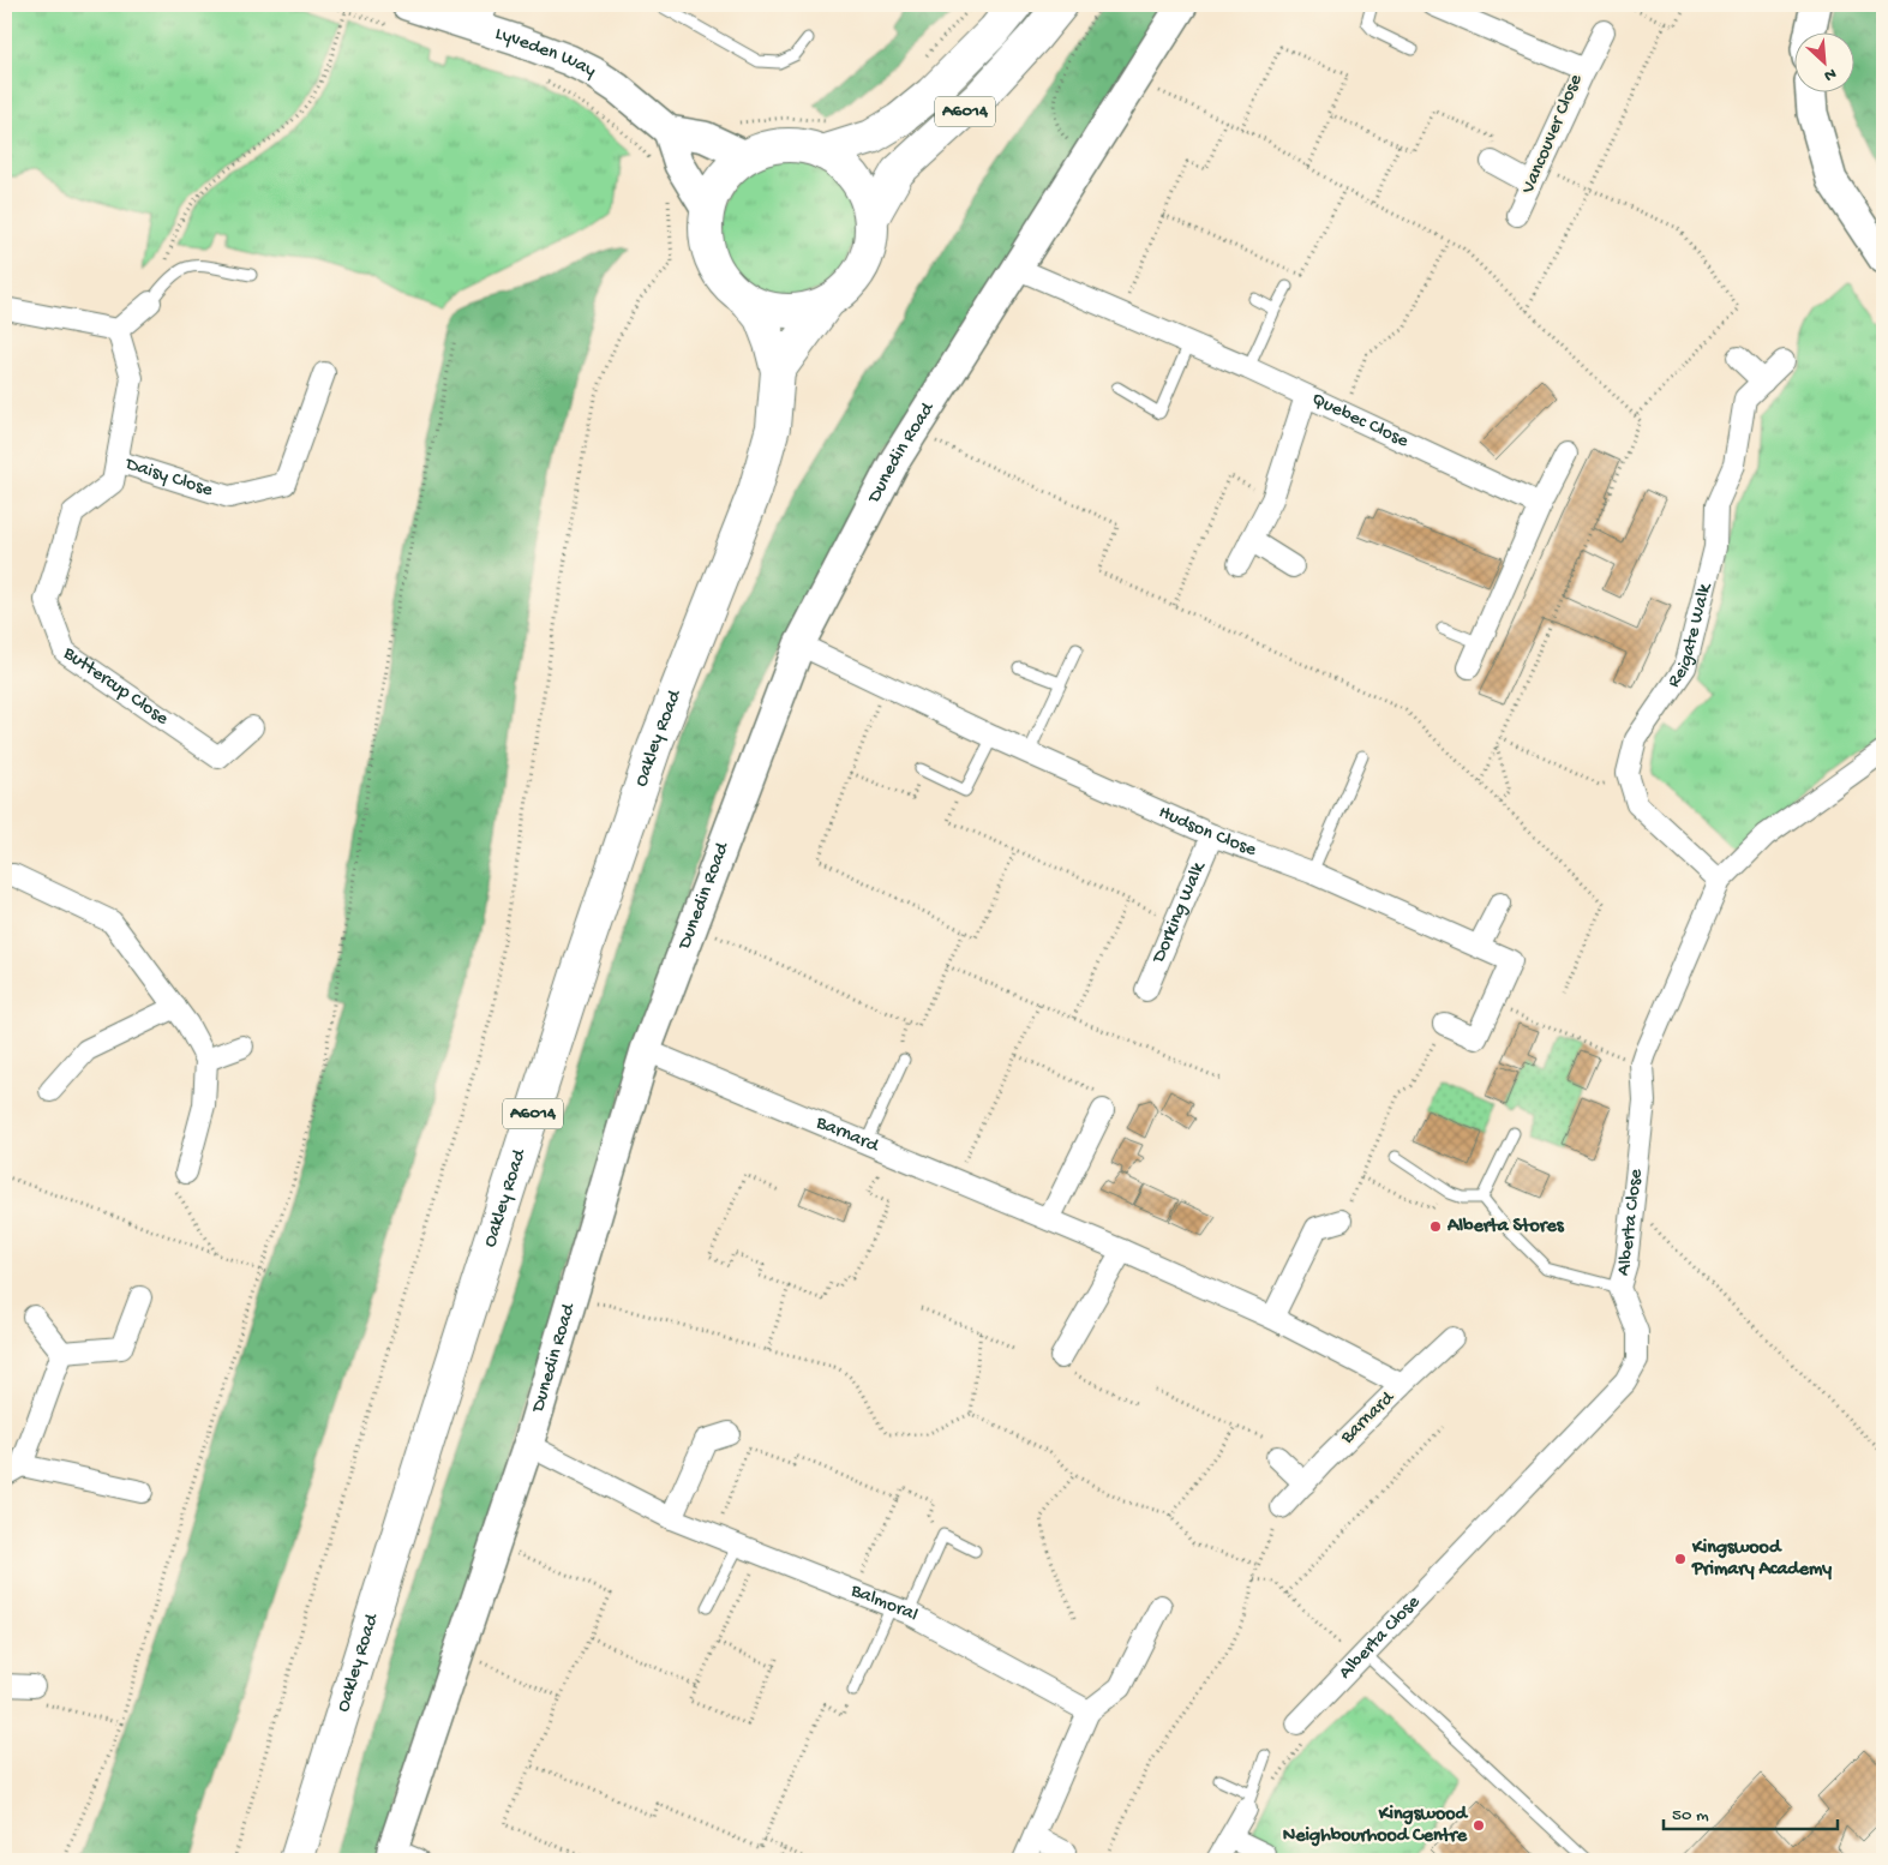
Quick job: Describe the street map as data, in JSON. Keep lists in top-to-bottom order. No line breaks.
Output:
{"streets":{"main road":["A6014","Oakley Road"],"street":["Lyveden Way","Vancouver Close","Quebec Close","Dunedin Road","Daisy Close","Reigate Walk","Buttercup Close","Hudson Close","Dorking Walk","Barnard","Alberta Close","Balmoral"]},"crossings":[["A6014","Oakley Road"],["Quebec Close","Dunedin Road"],["Dunedin Road","Hudson Close"],["Dunedin Road","Barnard"],["Dunedin Road","Balmoral"],["Daisy Close","Buttercup Close"],["Reigate Walk","Alberta Close"],["Hudson Close","Dorking Walk"]],"places":["Alberta Stores","Kingswood Primary Academy","Kingswood Neighbourhood Centre"],"scale_bar":"50 m","north":"bottom right"}
